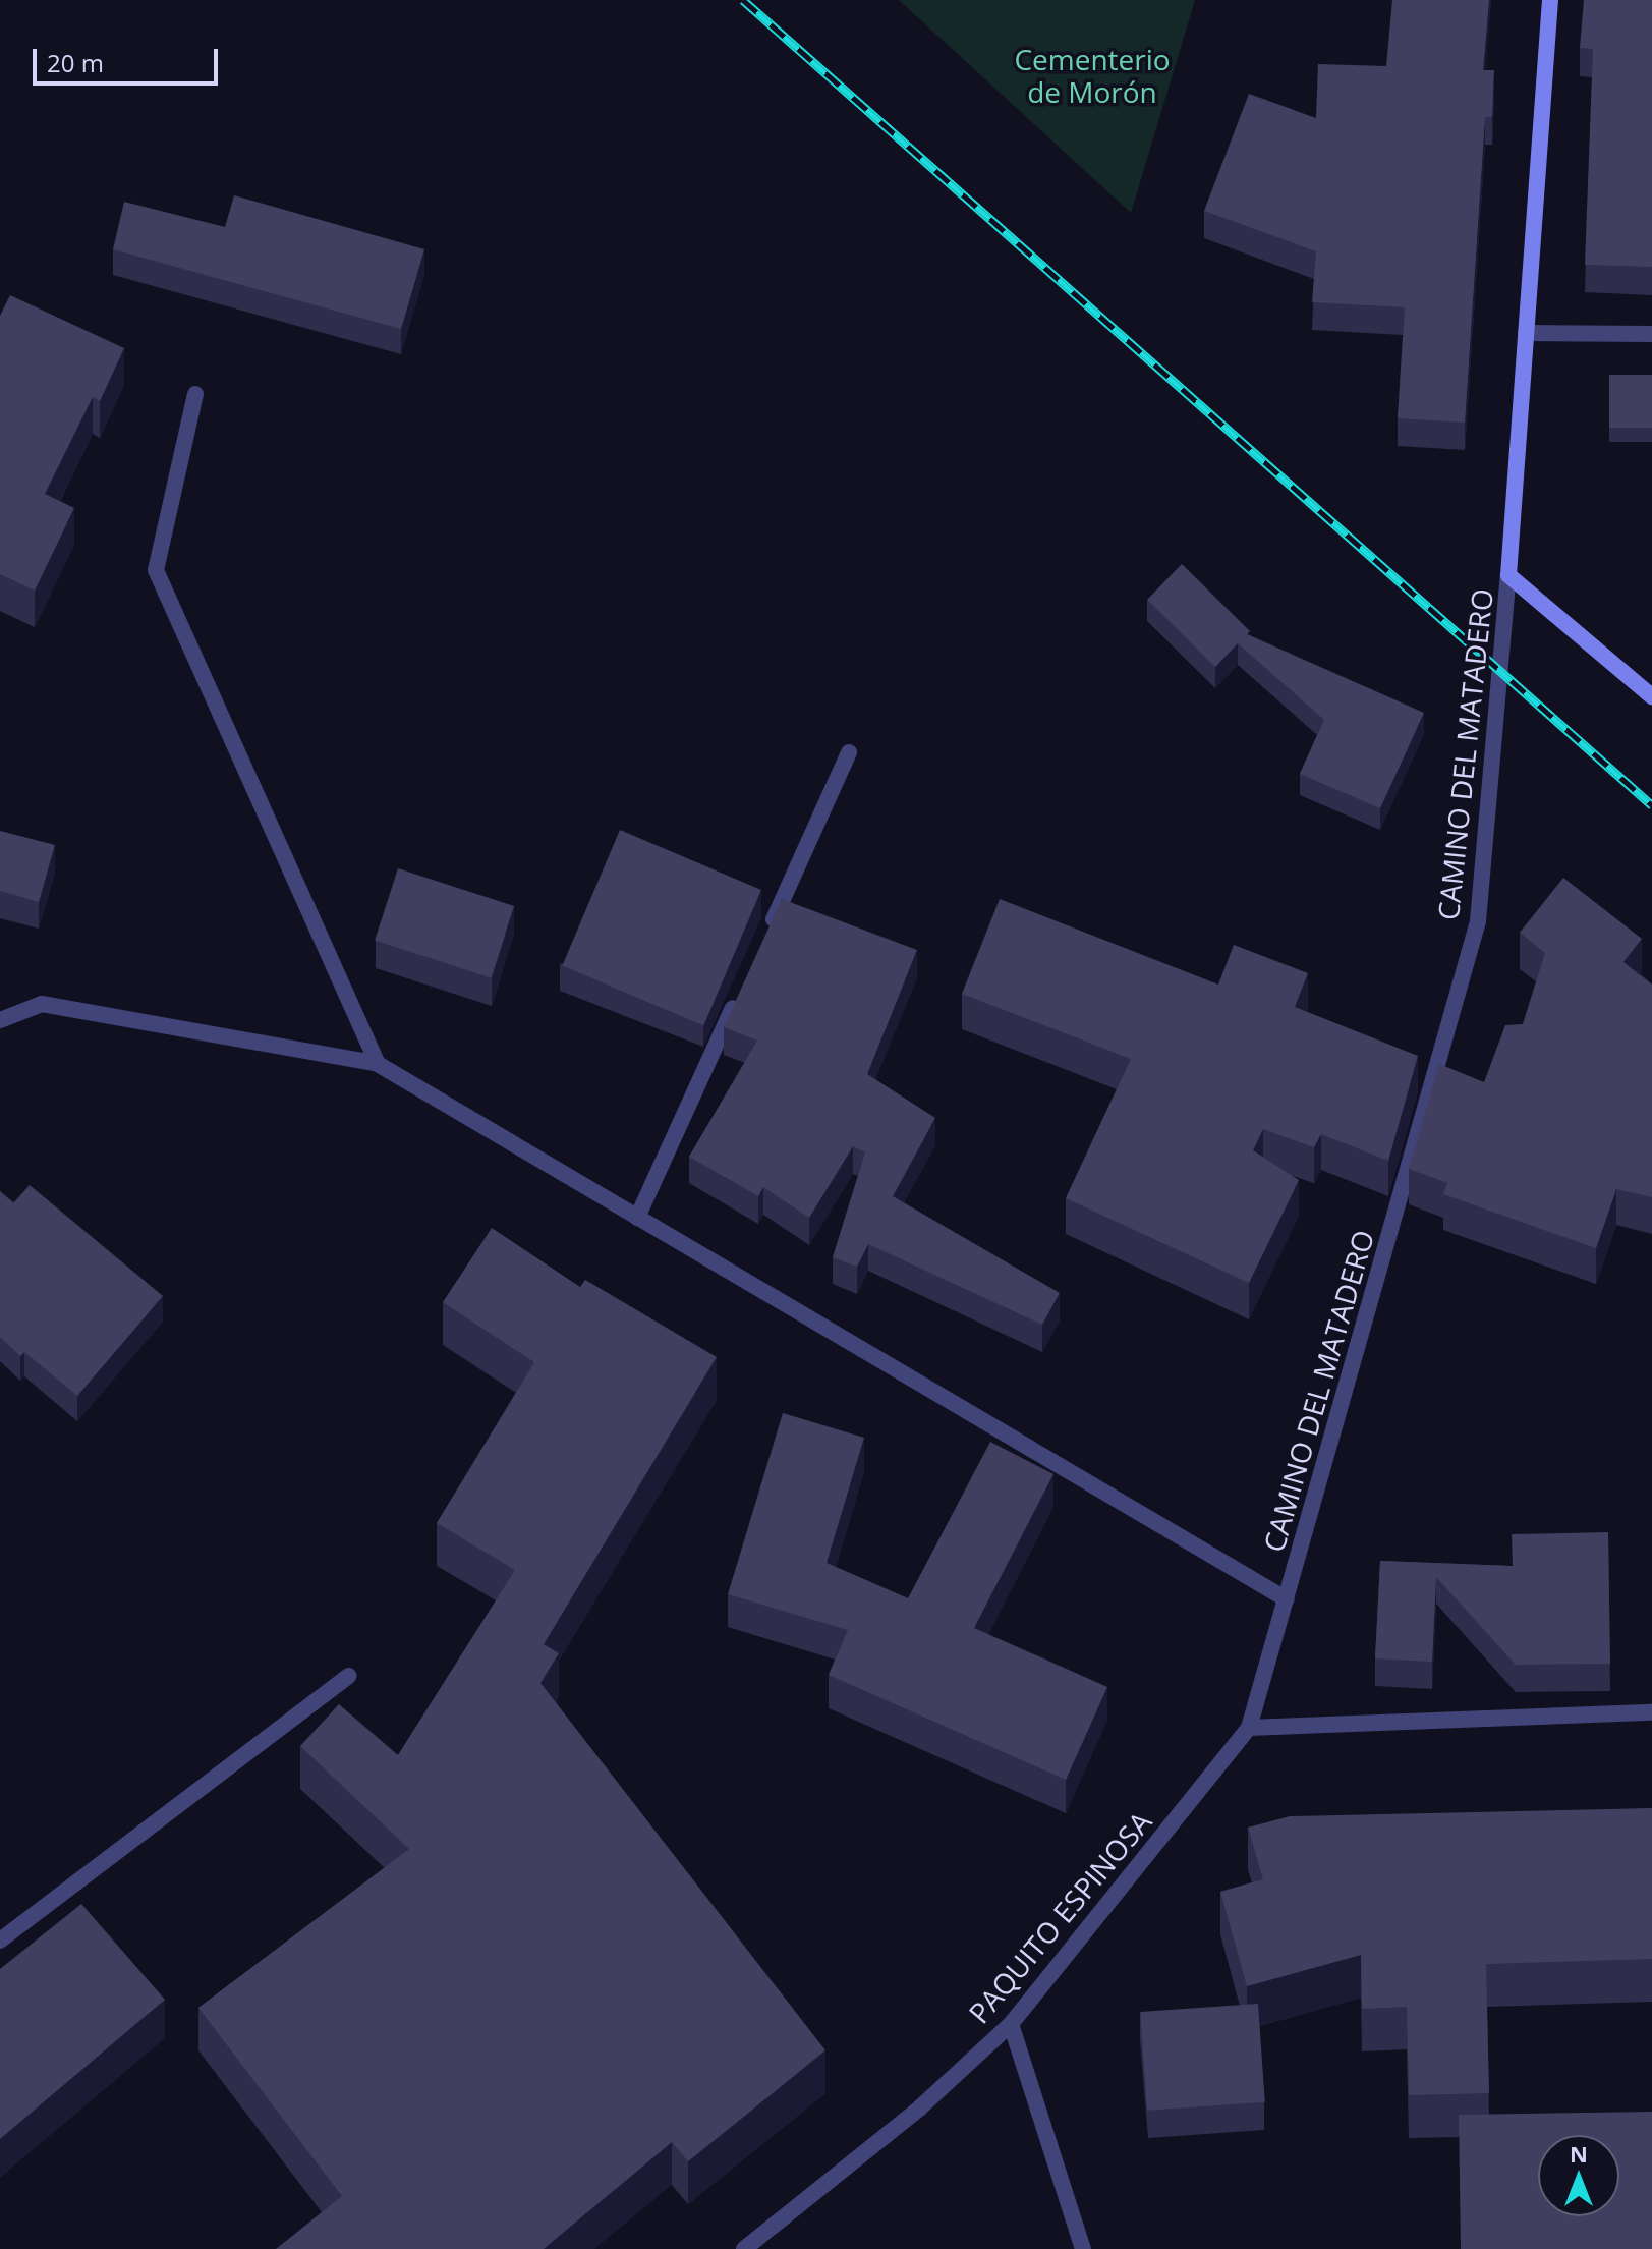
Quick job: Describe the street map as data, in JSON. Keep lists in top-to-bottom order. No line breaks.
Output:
{"streets":{"main road":["CAMINO DEL MATADERO"],"street":["PAQUITO ESPINOSA"]},"crossings":[["CAMINO DEL MATADERO","PAQUITO ESPINOSA"]],"parks":["Cementerio de Morón"],"scale_bar":"20 m","north":"top"}
